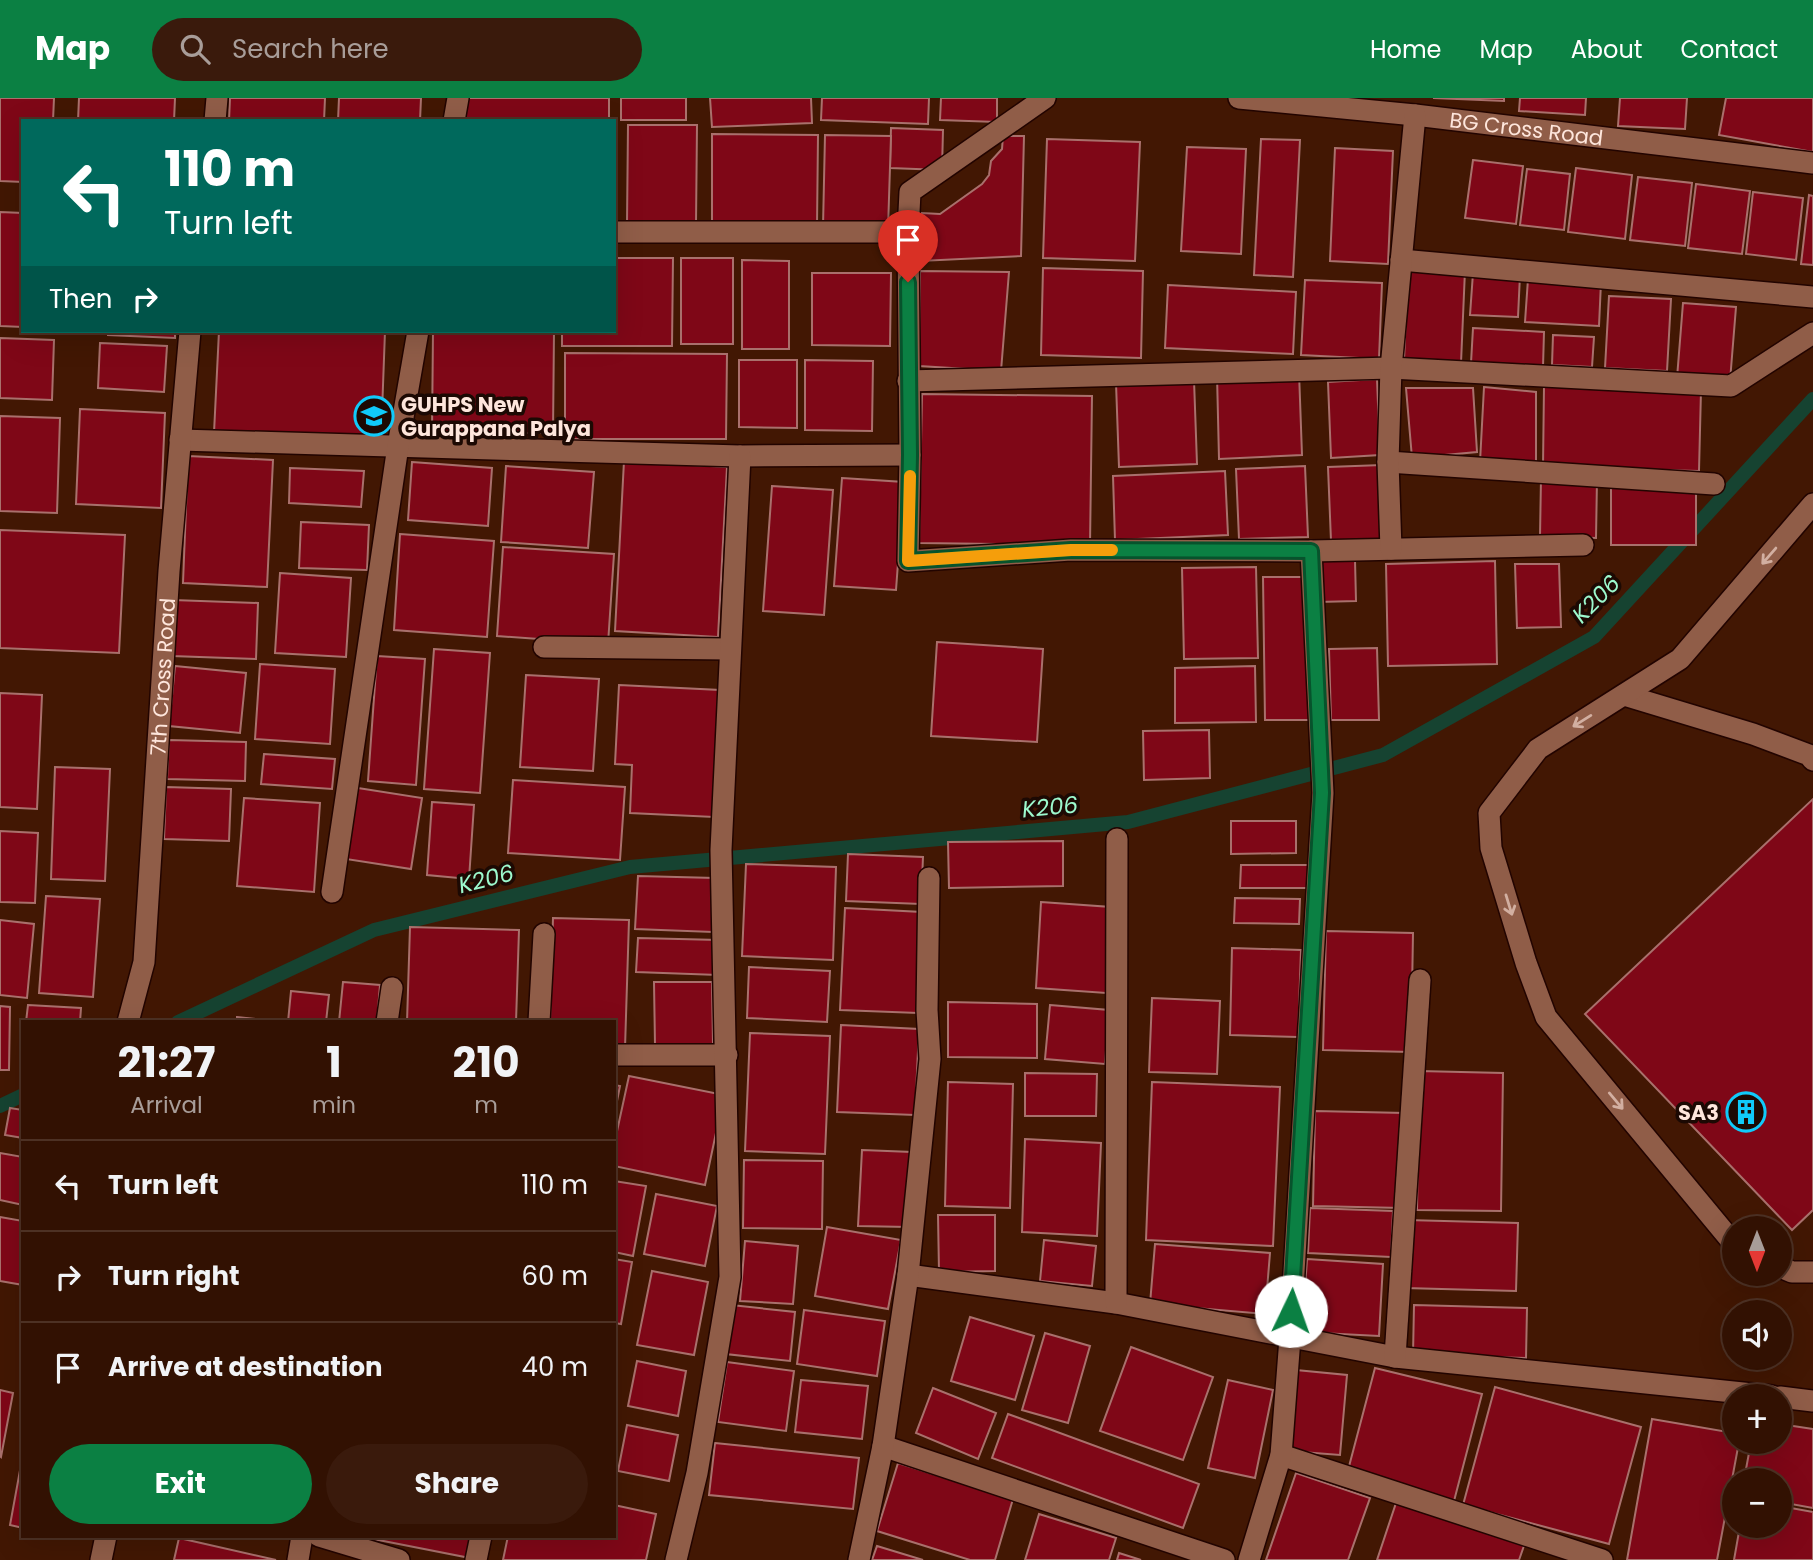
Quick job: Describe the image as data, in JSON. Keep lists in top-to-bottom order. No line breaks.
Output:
{"streets":{"street":["BG Cross Road","7th Cross Road"]},"water":["K206"],"places":{"school or university":["GUHPS New Gurappana Palya"],"building":["SA3"]},"north":"bottom","page":{"header":"Map","search":"Search here","nav":["Home","Map","About","Contact"],"turn":["110 m","Turn left"],"then":"Then","eta":["21:27","Arrival","1","min","210","m"],"list":[{"name":"Turn left","value":"110 m"},{"name":"Turn right","value":"60 m"},{"name":"Arrive at destination","value":"40 m"}],"map_buttons":["+","−"],"buttons":["Exit","Share"]}}
